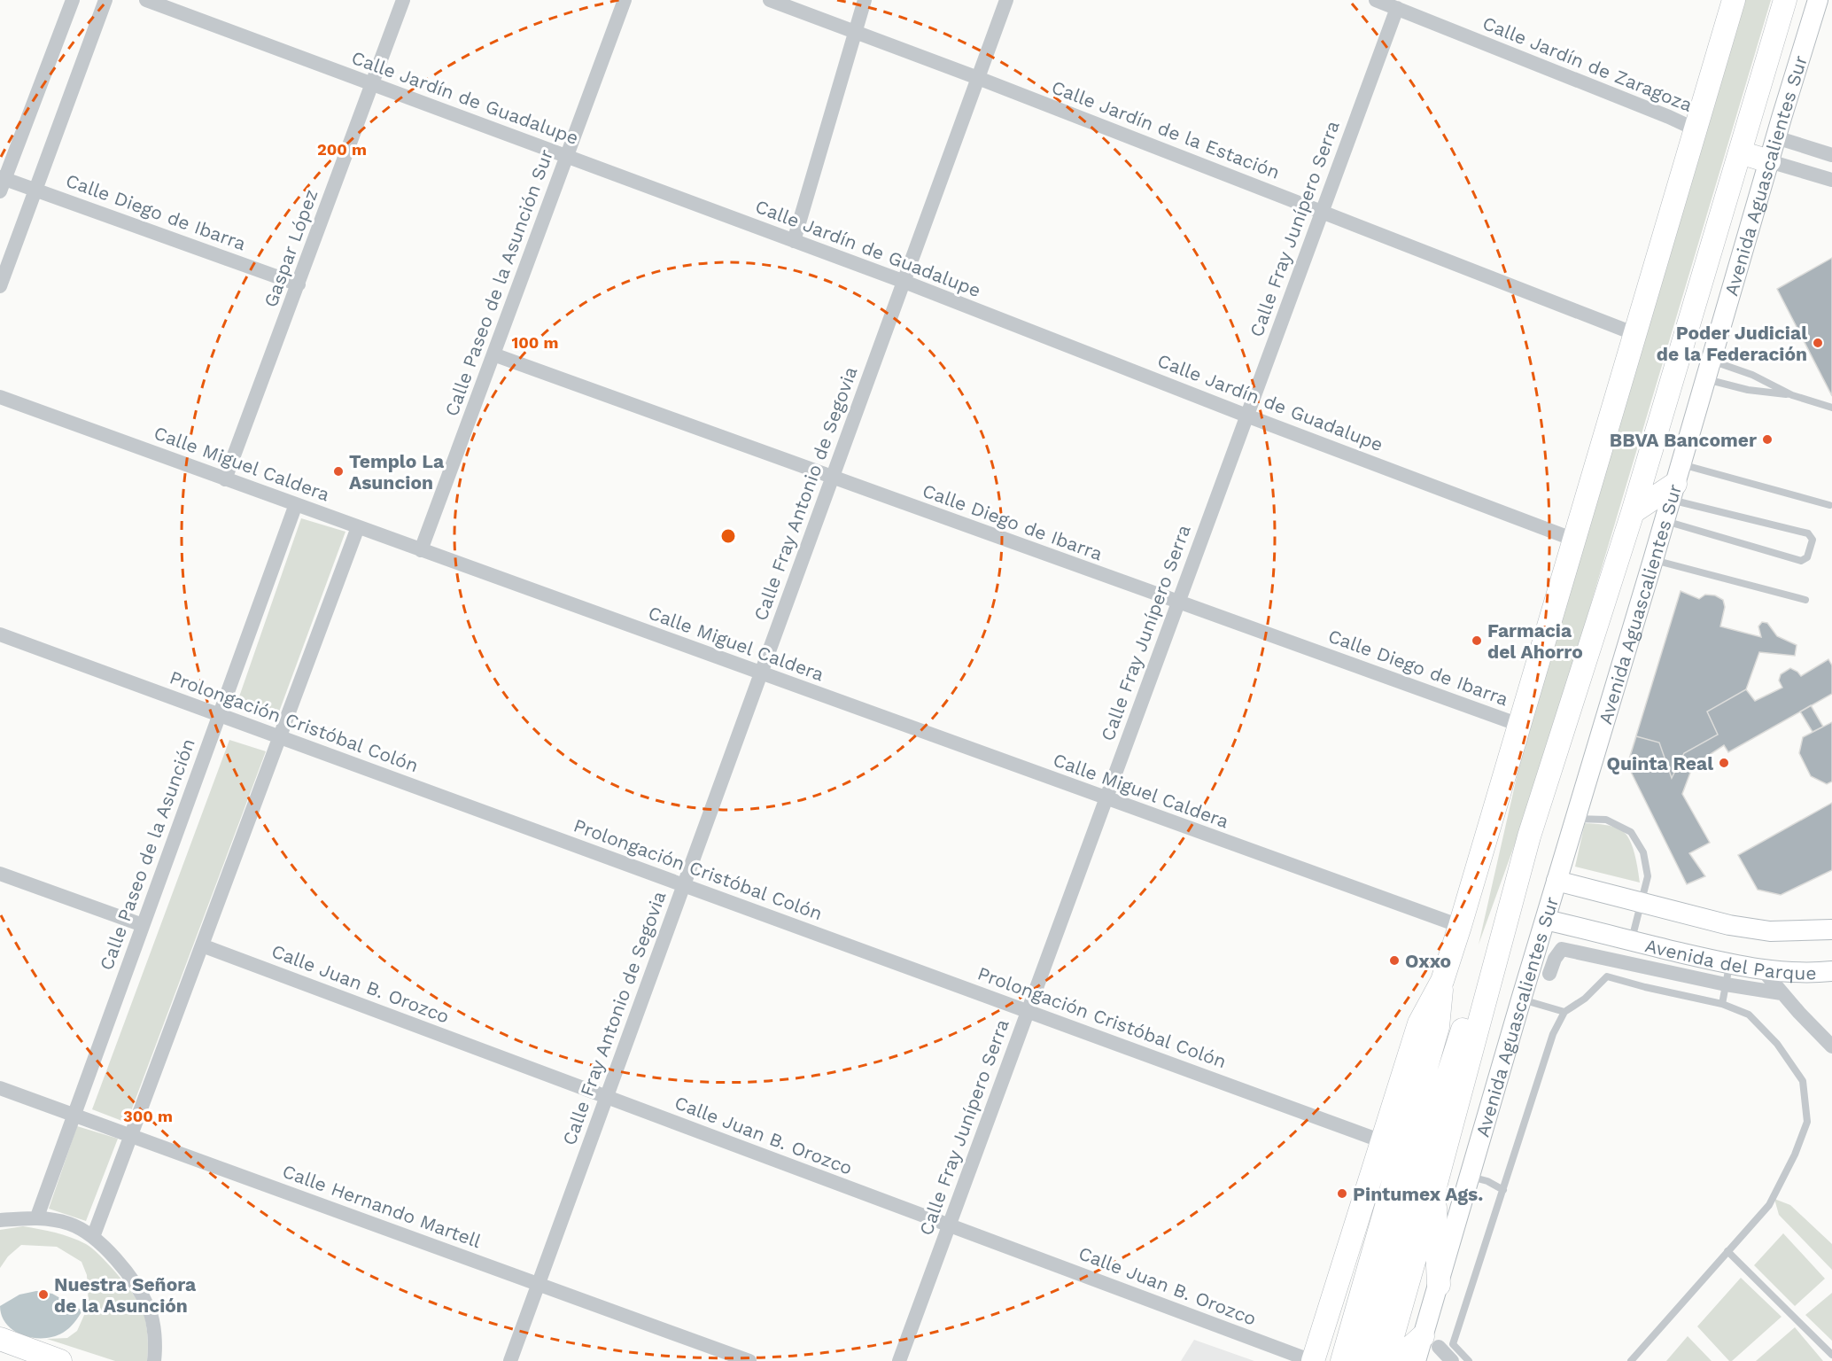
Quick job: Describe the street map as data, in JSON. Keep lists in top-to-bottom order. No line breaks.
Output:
{"streets":{"main road":["Avenida Aguascalientes Sur"],"street":["Calle Jardín de Zaragoza","Calle Jardín de Guadalupe","Calle Jardín de la Estación","Calle Diego de Ibarra","Calle Fray Junípero Serra","Gaspar López","Calle Paseo de la Asunción Sur","Calle Miguel Caldera","Calle Fray Antonio de Segovia","Prolongación Cristóbal Colón","Calle Paseo de la Asunción","Avenida del Parque","Calle Juan B. Orozco","Calle Hernando Martell"]},"crossings":[["Calle Jardín de Zaragoza","Calle Fray Junípero Serra"],["Calle Jardín de Guadalupe","Calle Fray Junípero Serra"],["Calle Jardín de Guadalupe","Gaspar López"],["Calle Jardín de Guadalupe","Calle Paseo de la Asunción Sur"],["Calle Jardín de Guadalupe","Calle Fray Antonio de Segovia"],["Calle Jardín de la Estación","Calle Fray Junípero Serra"],["Calle Jardín de la Estación","Calle Fray Antonio de Segovia"],["Avenida Aguascalientes Sur","Avenida del Parque"],["Calle Diego de Ibarra","Calle Fray Junípero Serra"],["Calle Diego de Ibarra","Gaspar López"],["Calle Diego de Ibarra","Calle Paseo de la Asunción Sur"],["Calle Diego de Ibarra","Calle Fray Antonio de Segovia"],["Calle Fray Junípero Serra","Calle Miguel Caldera"],["Calle Fray Junípero Serra","Prolongación Cristóbal Colón"],["Calle Fray Junípero Serra","Calle Juan B. Orozco"],["Gaspar López","Calle Miguel Caldera"],["Calle Paseo de la Asunción Sur","Calle Miguel Caldera"],["Calle Miguel Caldera","Calle Fray Antonio de Segovia"],["Calle Miguel Caldera","Calle Paseo de la Asunción"],["Calle Fray Antonio de Segovia","Prolongación Cristóbal Colón"],["Calle Fray Antonio de Segovia","Calle Juan B. Orozco"],["Calle Fray Antonio de Segovia","Calle Hernando Martell"],["Prolongación Cristóbal Colón","Calle Paseo de la Asunción"],["Calle Paseo de la Asunción","Calle Hernando Martell"]],"places":["Poder Judicial de la Federación","BBVA Bancomer","Templo La Asuncion","Farmacia del Ahorro","Quinta Real","Oxxo","Pintumex Ags.","Nuestra Señora de la Asunción"],"rings":["200 m","100 m","300 m"]}
